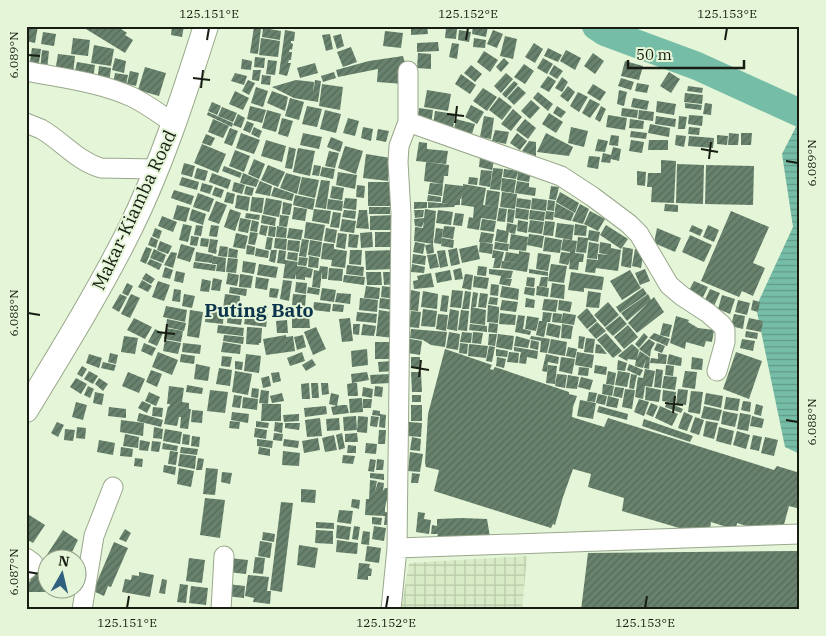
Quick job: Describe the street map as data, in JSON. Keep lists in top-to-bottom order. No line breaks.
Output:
{"streets":{"main road":["Makar-Kiamba Road"]},"districts":["Puting Bato"],"scale_bar":"50 m","north":"top","coordinates":["125.151°E","125.152°E","125.153°E","6.089°N","6.088°N","6.087°N"]}
